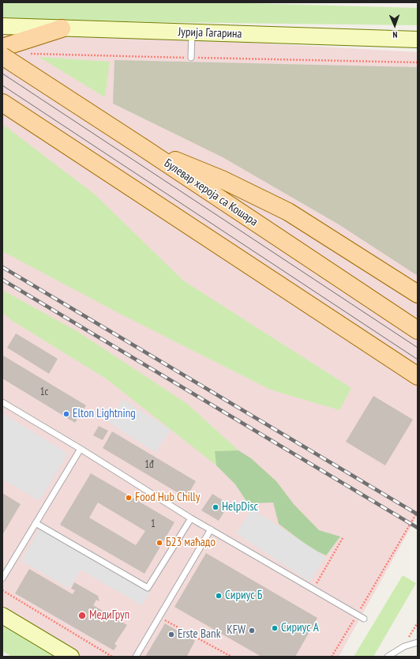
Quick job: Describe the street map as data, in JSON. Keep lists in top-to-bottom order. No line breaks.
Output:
{"streets":{"main road":["Јурија Гагарина","Булевар хероја са Кошара"]},"places":["Elton Lightning","Food Hub Chilly","HelpDisc","Б23 маћадо","Сириус Б","МедиГруп","Сириус А","KFW","Erste Bank"],"house_numbers":["1c","1đ","1"],"north":"bottom"}
